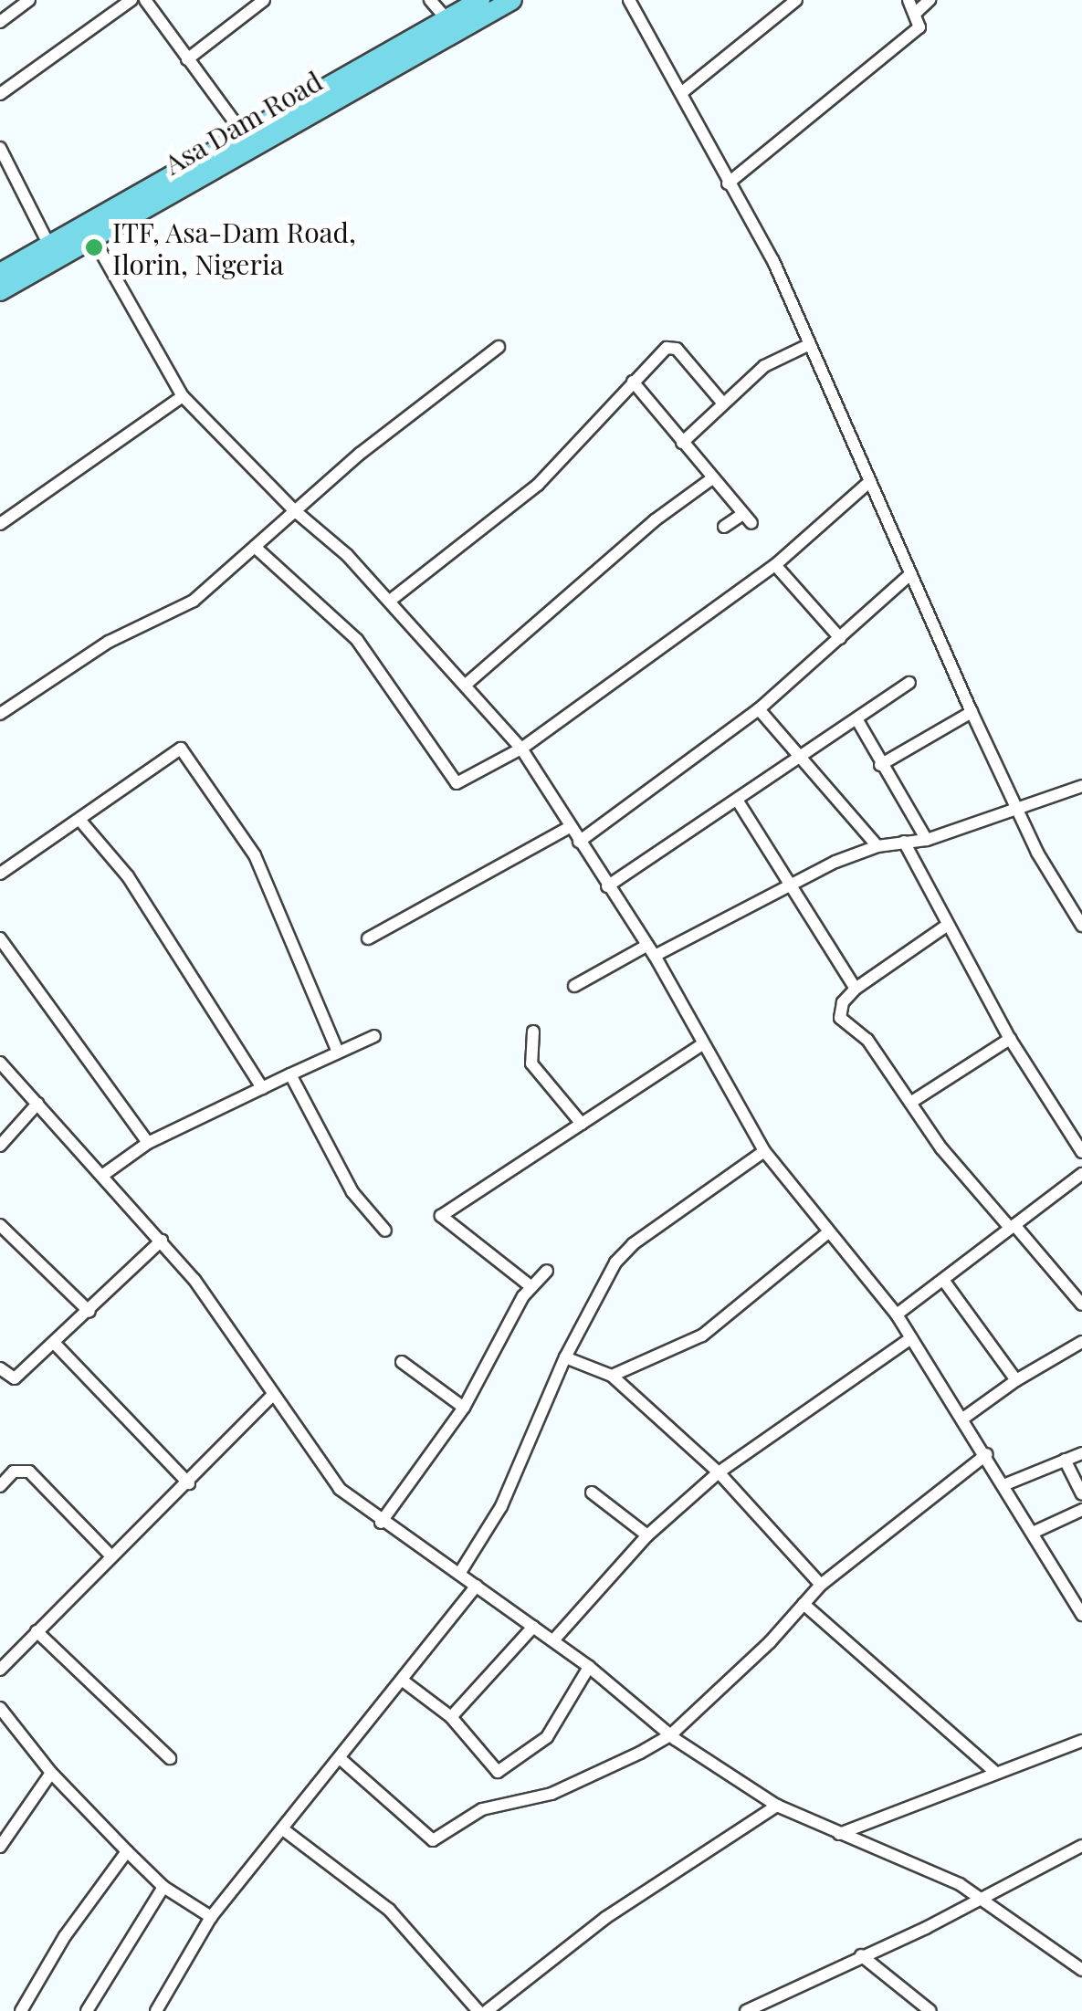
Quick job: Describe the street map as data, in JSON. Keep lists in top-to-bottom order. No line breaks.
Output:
{"streets":{"main road":["Asa Dam Road"]},"places":["ITF, Asa-Dam Road, Ilorin, Nigeria"]}
